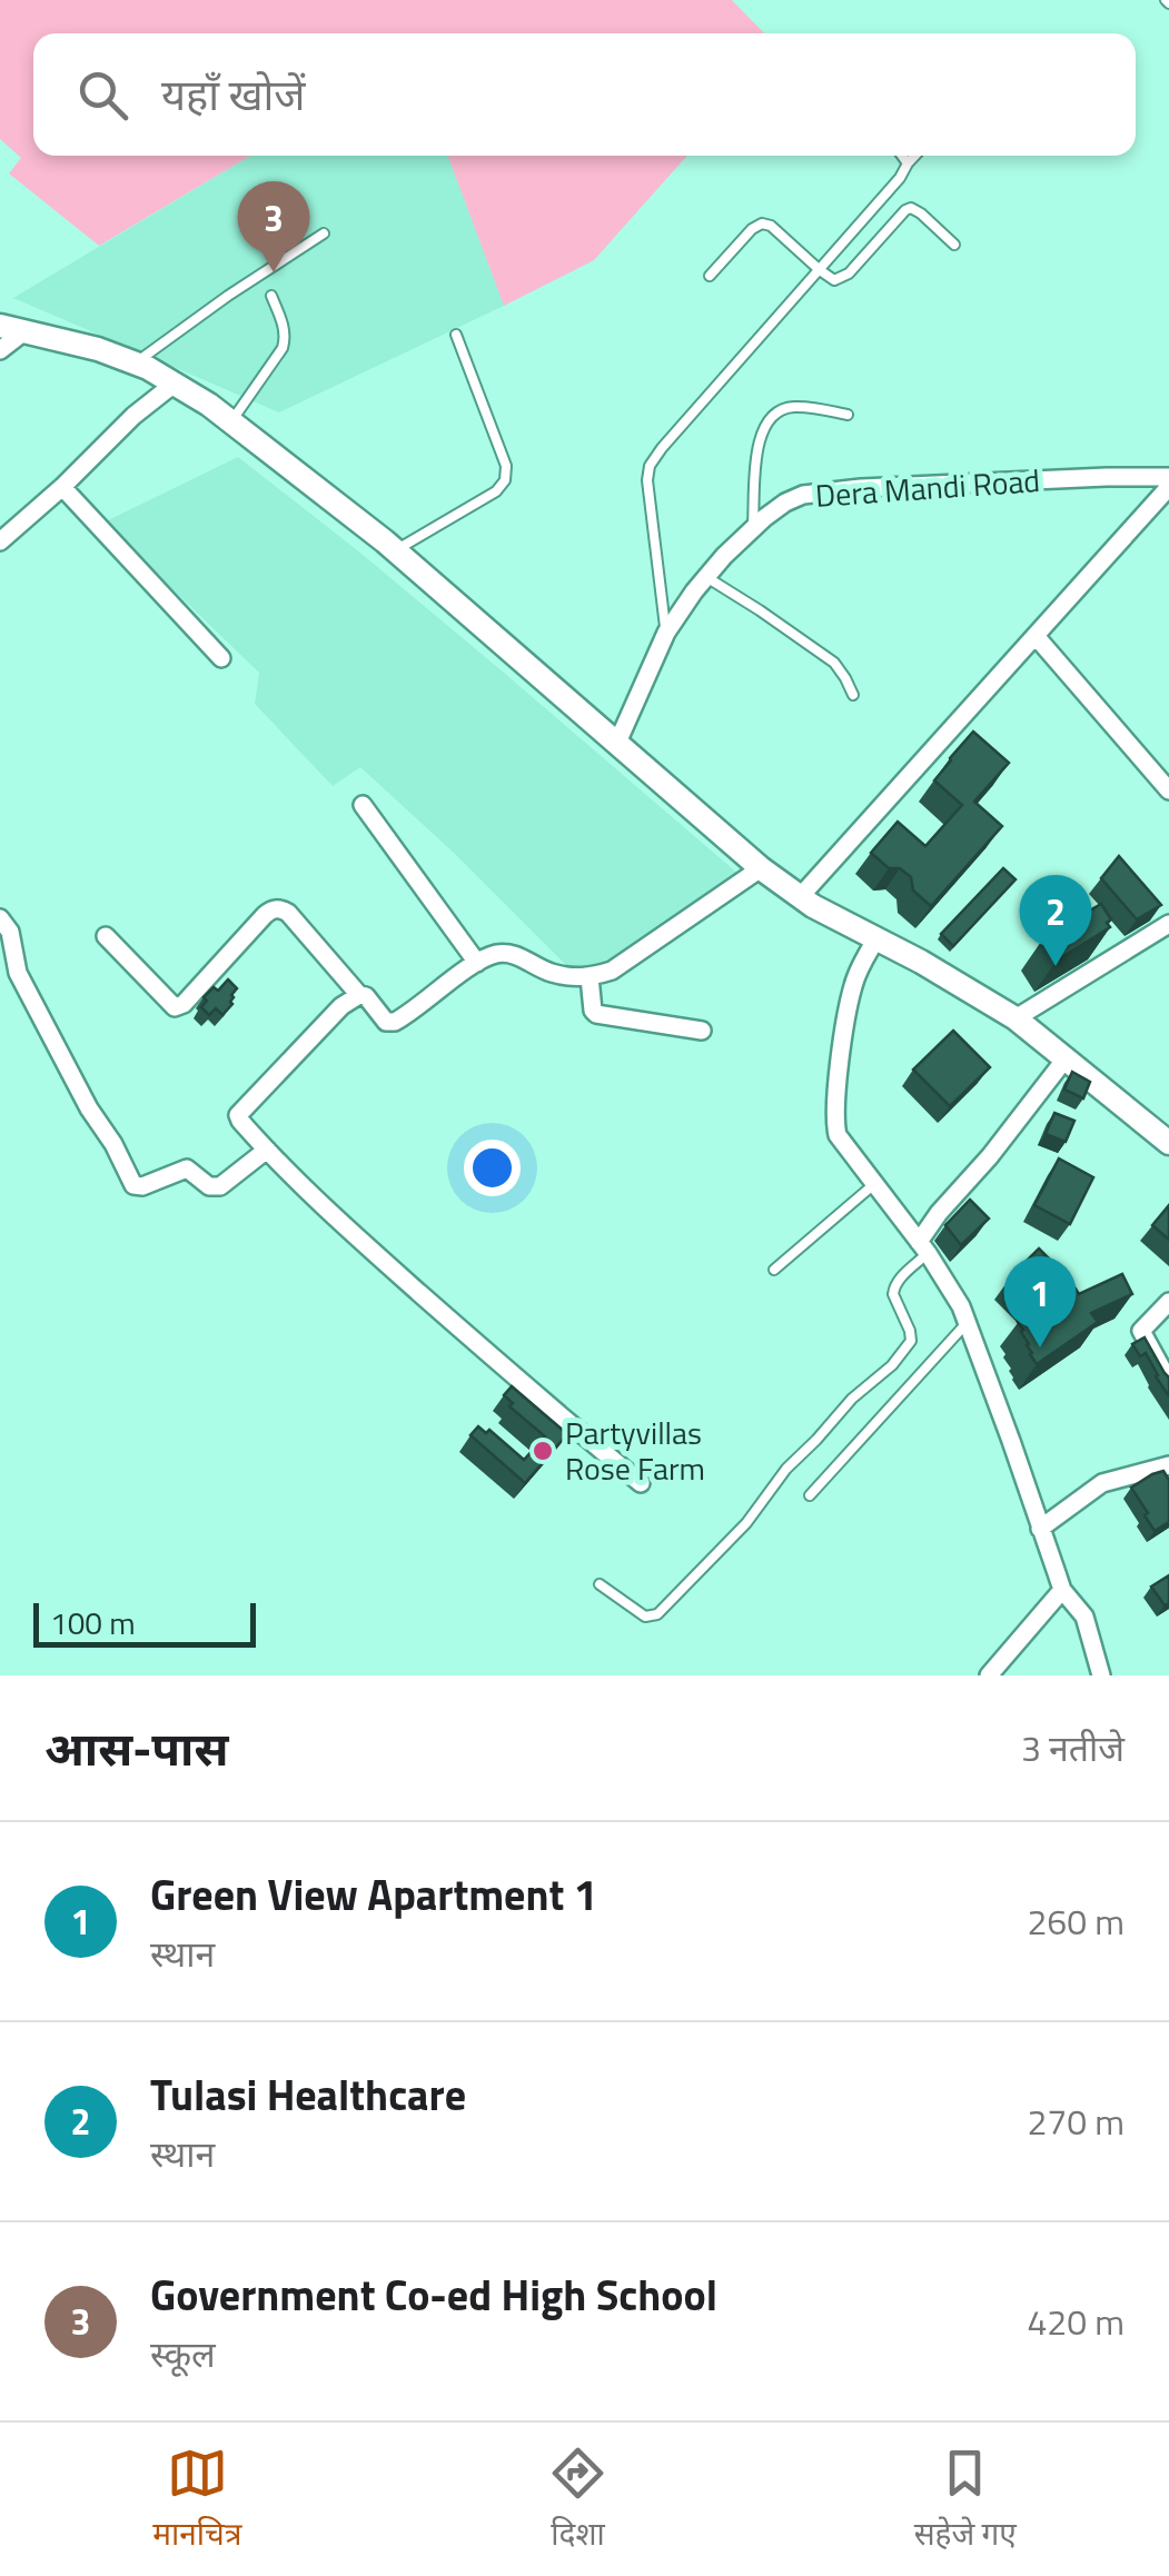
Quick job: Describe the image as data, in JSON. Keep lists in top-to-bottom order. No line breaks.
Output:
{"streets":{"street":["Dera Mandi Road"]},"places":["Partyvillas Rose Farm"],"scale_bar":"100 m","page":{"search":"यहाँ खोजें","pins":["3","2","1"],"scale":"100 m","heading":["आस-पास","3 नतीजे"],"list":[{"mark":"1","name":"Green View Apartment 1","note":"स्थान","value":"260 m"},{"mark":"2","name":"Tulasi Healthcare","note":"स्थान","value":"270 m"},{"mark":"3","name":"Government Co-ed High School","note":"स्कूल","value":"420 m"}],"nav":["मानचित्र","दिशा","सहेजे गए"]}}
